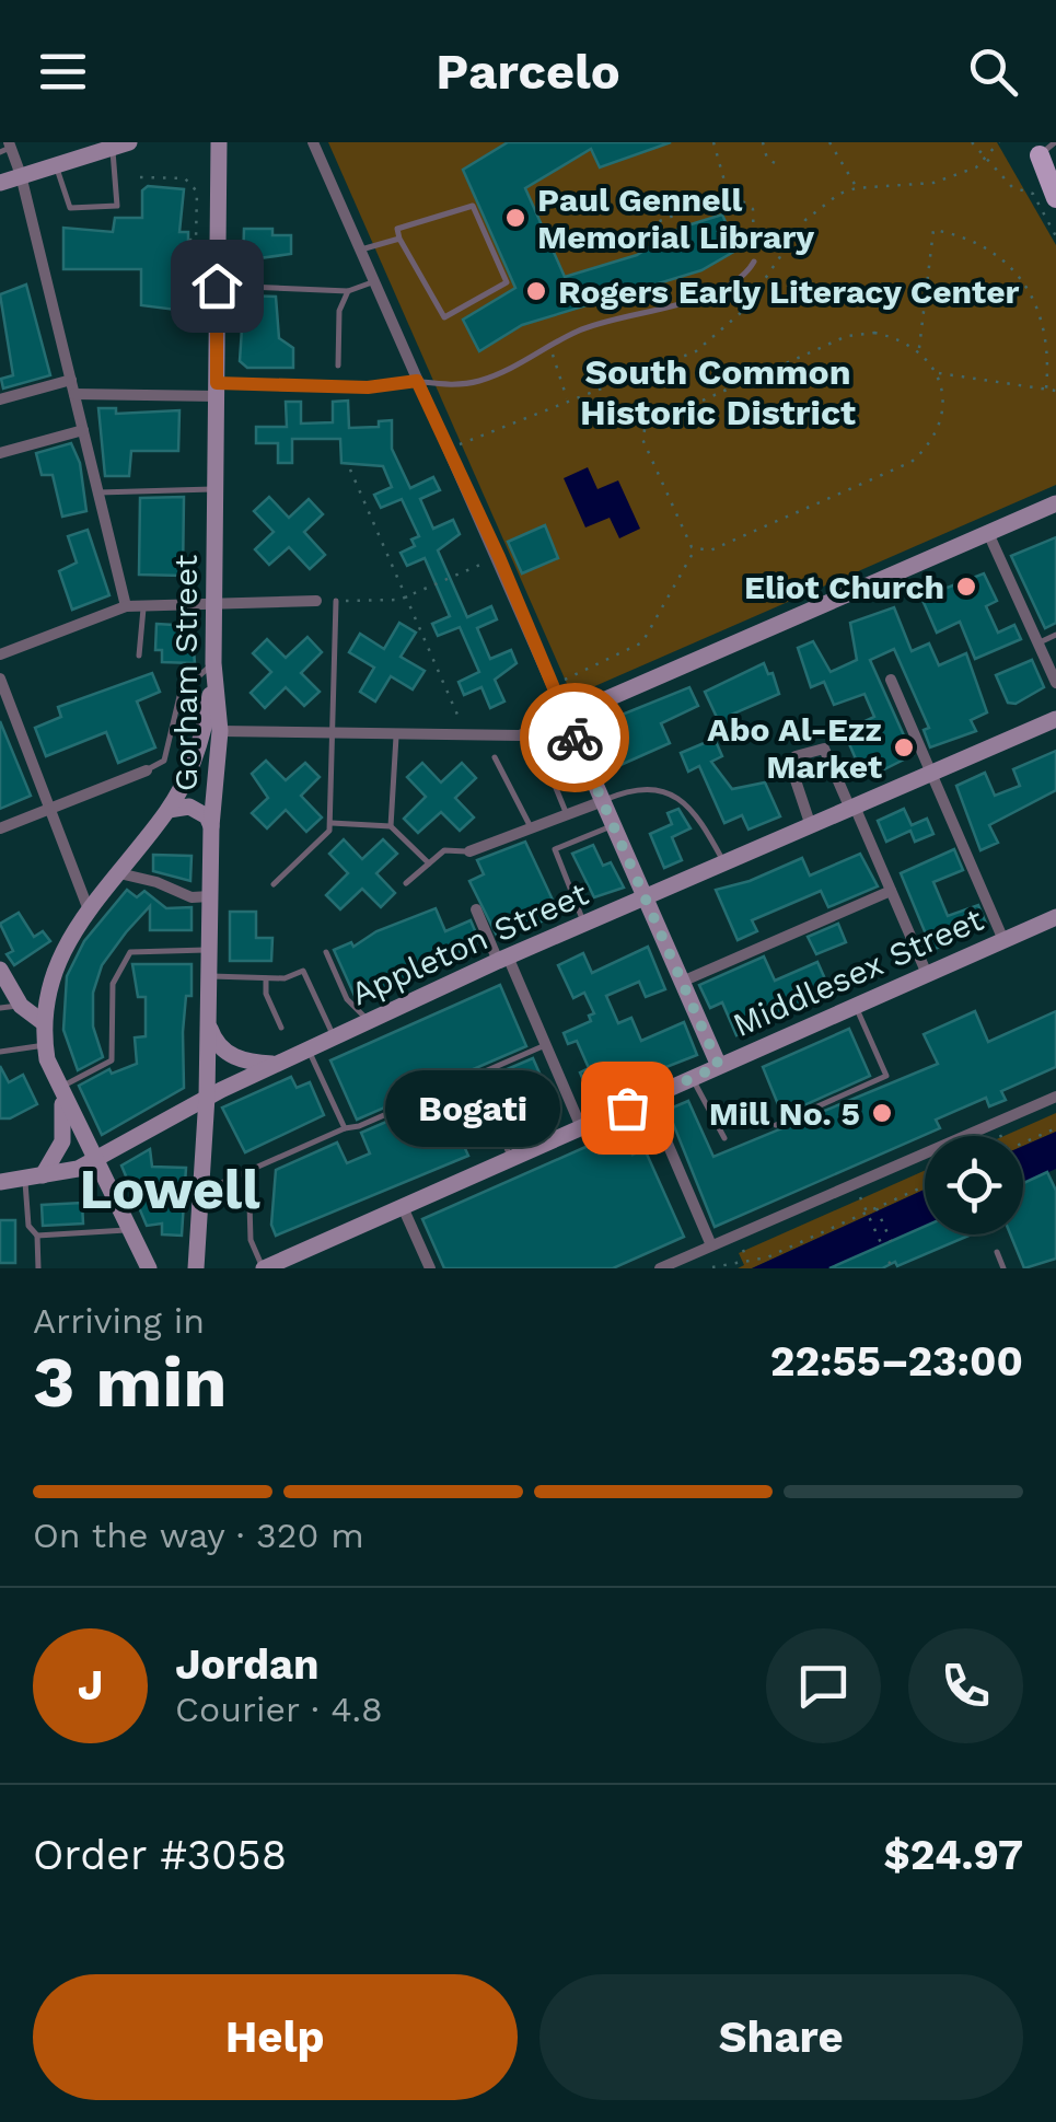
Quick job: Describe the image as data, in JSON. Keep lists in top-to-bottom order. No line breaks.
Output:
{"streets":{"main road":["Gorham Street","Appleton Street","Middlesex Street"]},"crossings":[["Gorham Street","Appleton Street"]],"districts":["South Common Historic District","Lowell"],"places":["Paul Gennell Memorial Library","Rogers Early Literacy Center","Eliot Church","Abo Al-Ezz Market","Bogati","Mill No. 5"],"page":{"header":"Parcelo","bubble":"Bogati","heading":["3 min","Arriving in","22:55–23:00"],"panel":["Jordan","Courier · 4.8","Order #3058","$24.97"],"bar":"On the way · 320 m","round":"J","buttons":["Help","Share"]}}
